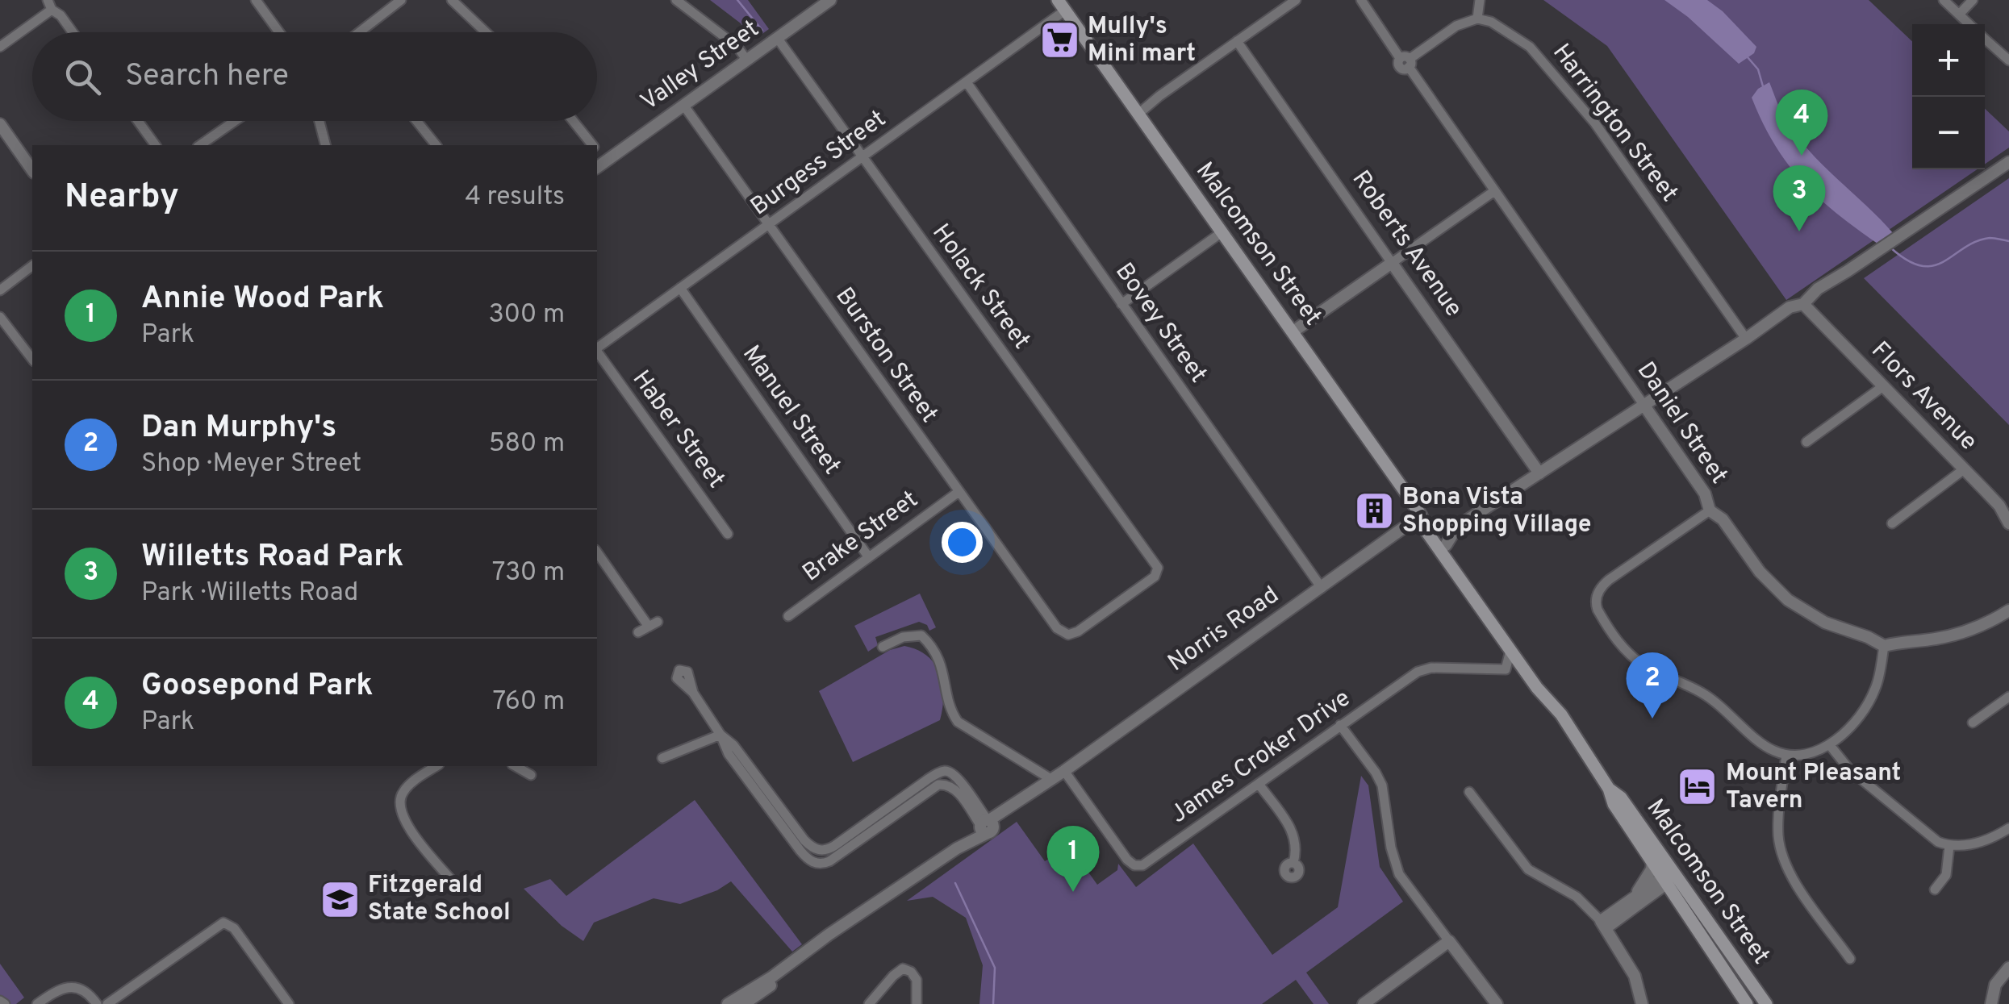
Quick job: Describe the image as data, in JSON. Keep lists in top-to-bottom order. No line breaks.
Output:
{"streets":{"main road":["Malcomson Street"],"street":["Valley Street","Harrington Street","Burgess Street","Roberts Avenue","Holack Street","Bovey Street","Burston Street","Flors Avenue","Manuel Street","Daniel Street","Haber Street","Brake Street","Norris Road","James Croker Drive"]},"crossings":[["Valley Street","Holack Street"],["Valley Street","Burston Street"],["Burgess Street","Malcomson Street"],["Burgess Street","Holack Street"],["Burgess Street","Bovey Street"],["Burgess Street","Burston Street"],["Burgess Street","Manuel Street"],["Malcomson Street","Norris Road"],["Malcomson Street","James Croker Drive"],["Holack Street","Burston Street"],["Bovey Street","Norris Road"],["Burston Street","Brake Street"],["Manuel Street","Brake Street"],["Norris Road","James Croker Drive"]],"places":{"supermarket":["Mully's Mini mart"],"building":["Bona Vista Shopping Village"],"hotel":["Mount Pleasant Tavern"],"school or university":["Fitzgerald State School"]},"page":{"map_buttons":["+","−"],"search":"Search here","pins":["4","3","2","1"],"heading":["Nearby","4 results"],"list":[{"mark":"1","name":"Annie Wood Park","note":"Park","value":"300 m"},{"mark":"2","name":"Dan Murphy's","note":"Shop · Meyer Street","value":"580 m"},{"mark":"3","name":"Willetts Road Park","note":"Park · Willetts Road","value":"730 m"},{"mark":"4","name":"Goosepond Park","note":"Park","value":"760 m"}]}}
